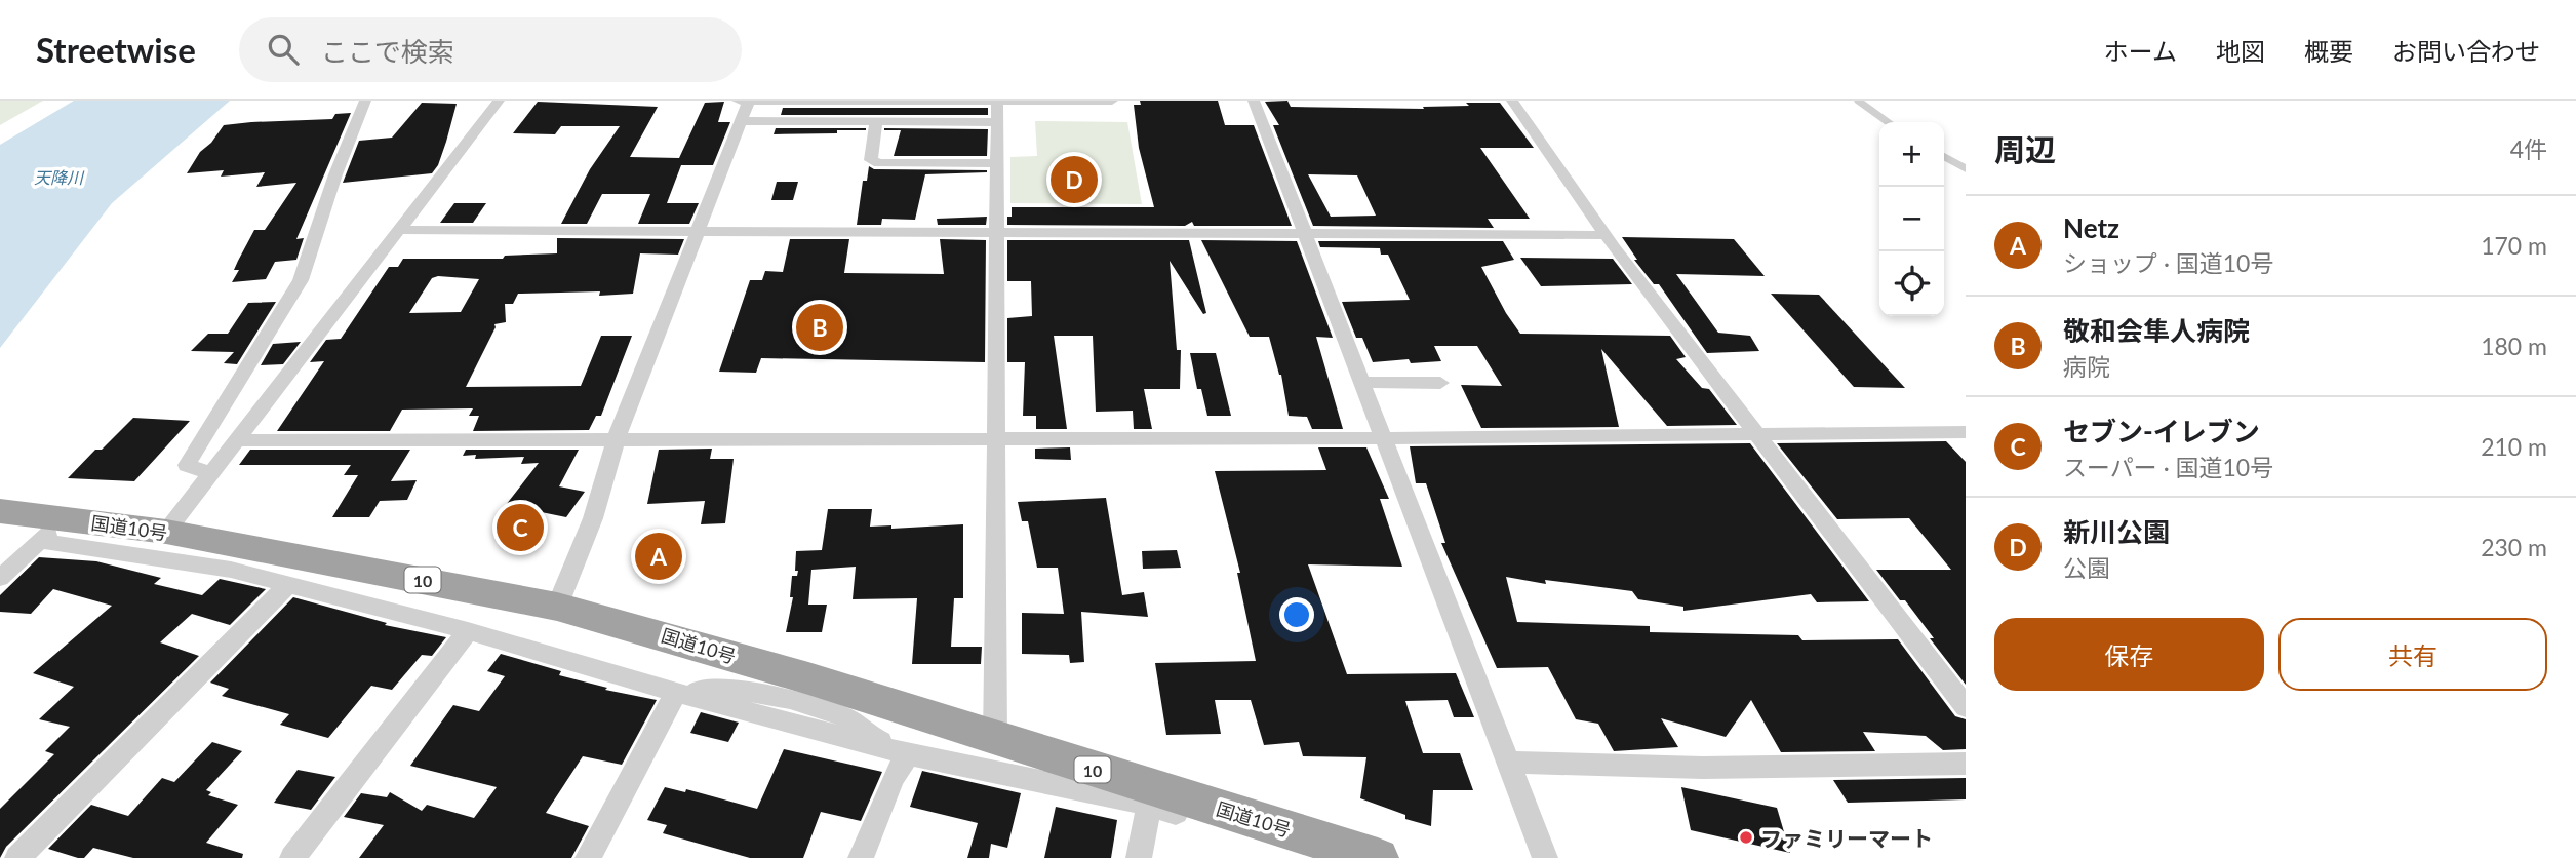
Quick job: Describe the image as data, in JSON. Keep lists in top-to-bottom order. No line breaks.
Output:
{"streets":{"highway":["国道10号","10"]},"water":["天降川"],"places":["ファミリーマート"],"page":{"header":"Streetwise","search":"ここで検索","nav":["ホーム","地図","概要","お問い合わせ"],"heading":["周辺","4件"],"map_buttons":["+","−"],"pins":["D","B","C","A"],"list":[{"mark":"A","name":"Netz","note":"ショップ · 国道10号","value":"170 m"},{"mark":"B","name":"敬和会隼人病院","note":"病院","value":"180 m"},{"mark":"C","name":"セブン-イレブン","note":"スーパー · 国道10号","value":"210 m"},{"mark":"D","name":"新川公園","note":"公園","value":"230 m"}],"buttons":["保存","共有"]}}
